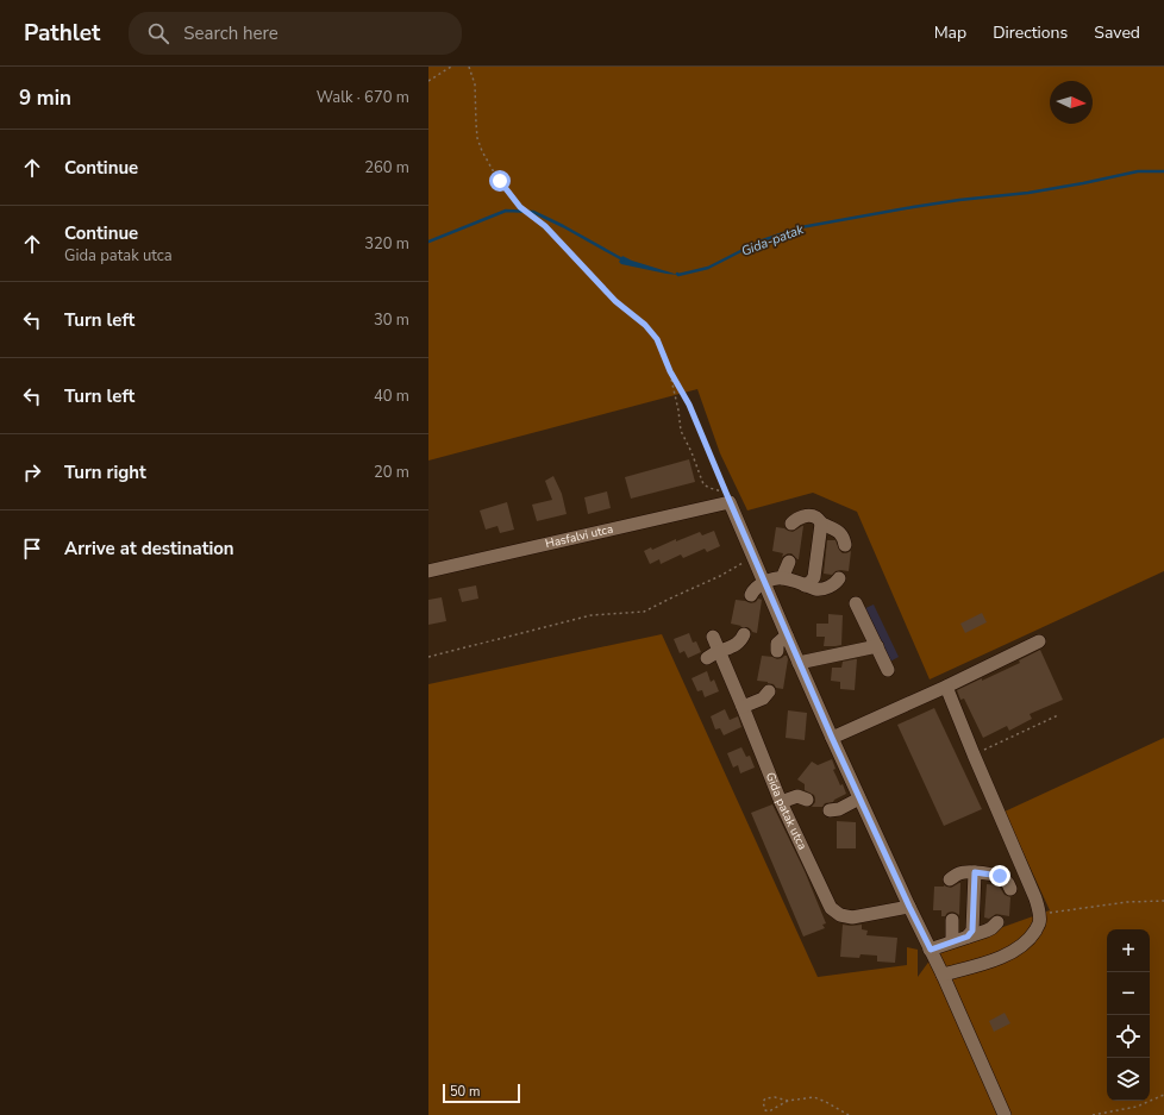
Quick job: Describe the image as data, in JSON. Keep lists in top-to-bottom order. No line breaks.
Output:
{"streets":{"street":["Hasfalvi utca","Gida patak utca"]},"water":["Gida-patak"],"scale_bar":"50 m","north":"right","page":{"header":"Pathlet","search":"Search here","nav":["Map","Directions","Saved"],"heading":["9 min","Walk · 670 m"],"list":[["Continue","260 m"],["Continue","Gida patak utca","320 m"],["Turn left","30 m"],["Turn left","40 m"],["Turn right","20 m"],"Arrive at destination"],"map_buttons":["+","−"],"scale":"50 m"}}
